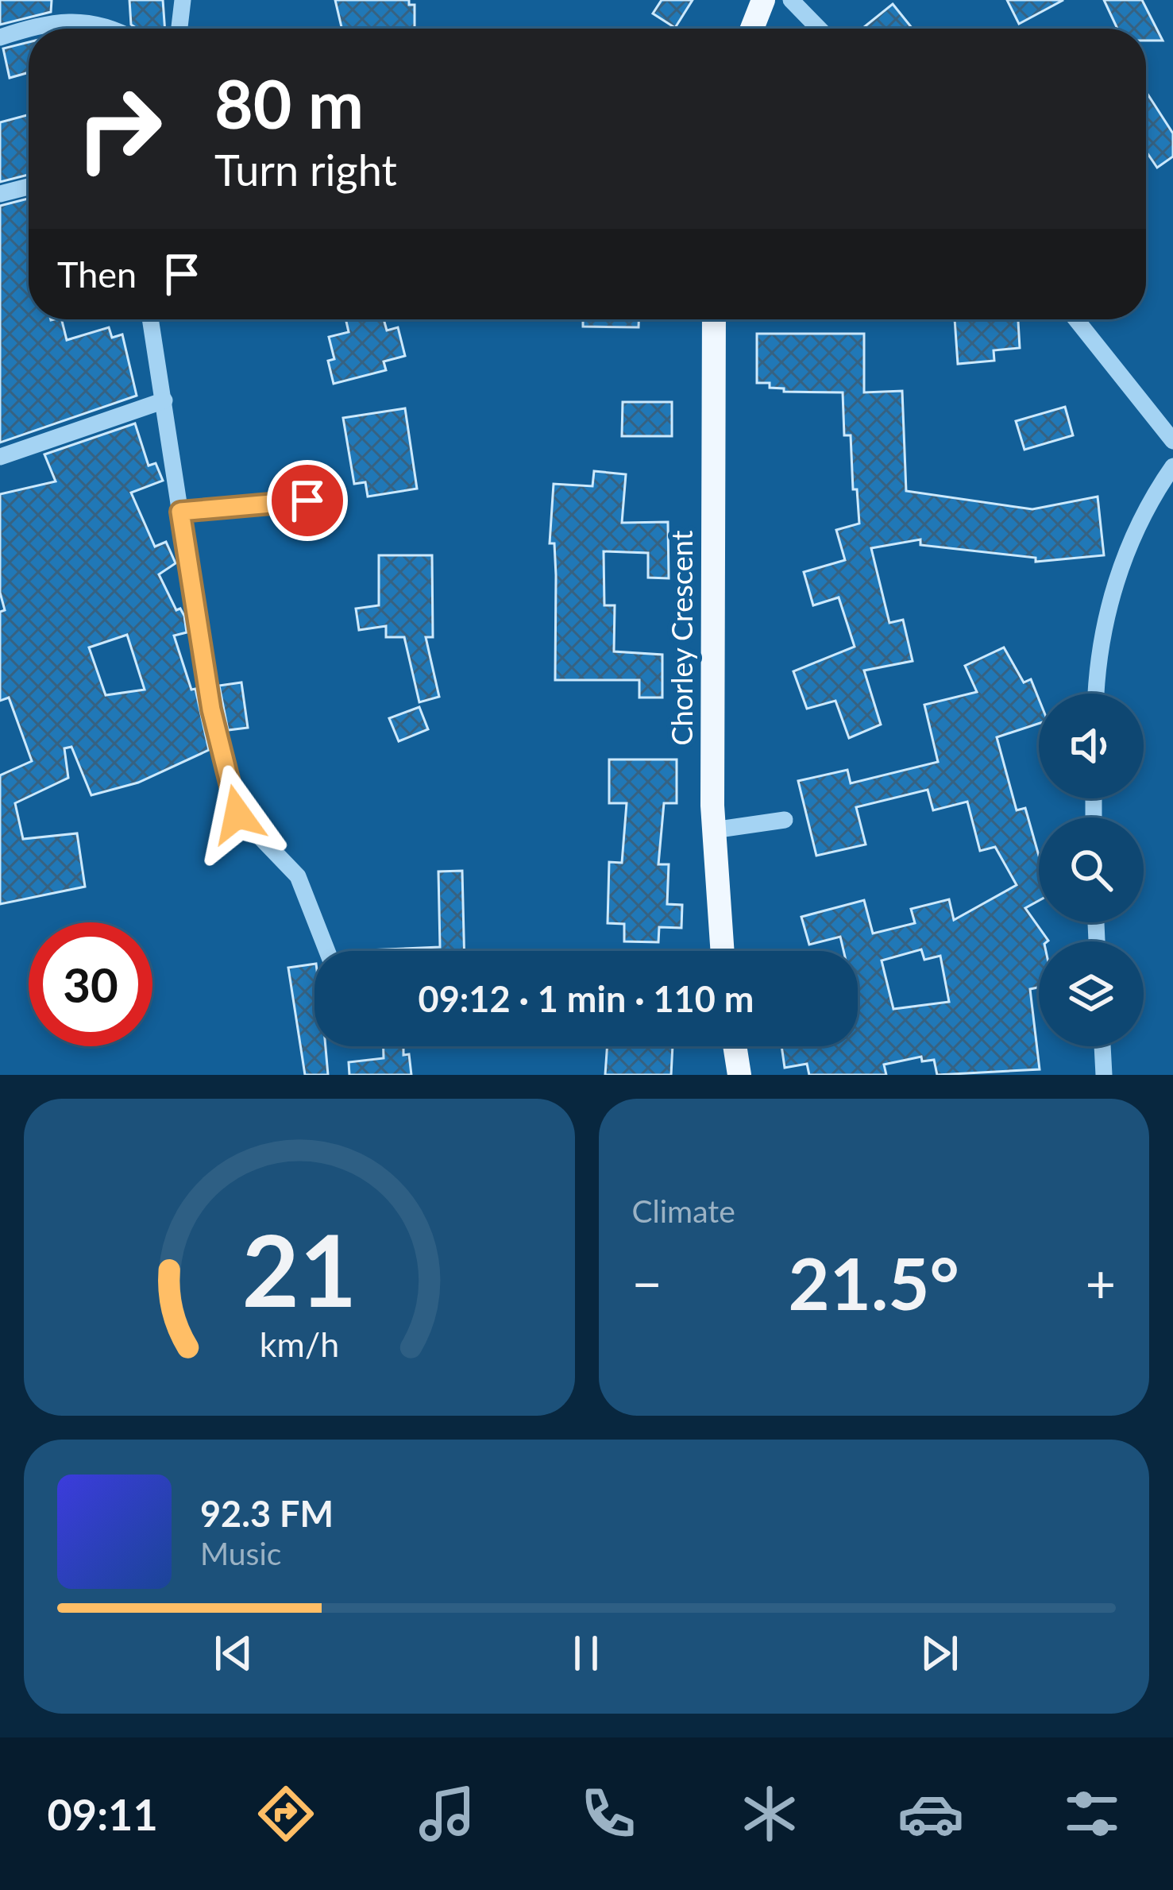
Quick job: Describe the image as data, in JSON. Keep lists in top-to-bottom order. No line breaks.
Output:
{"streets":{"main road":["Chorley Crescent"]},"page":{"turn":["80 m","Turn right"],"then":"Then","limit":"30","trip":"09:12 · 1 min · 110 m","tile":"Climate","heat":["−","21.5°","+"],"song":["92.3 FM","Music"],"tabs":"09:11","gauge":["21","km/h"]}}
